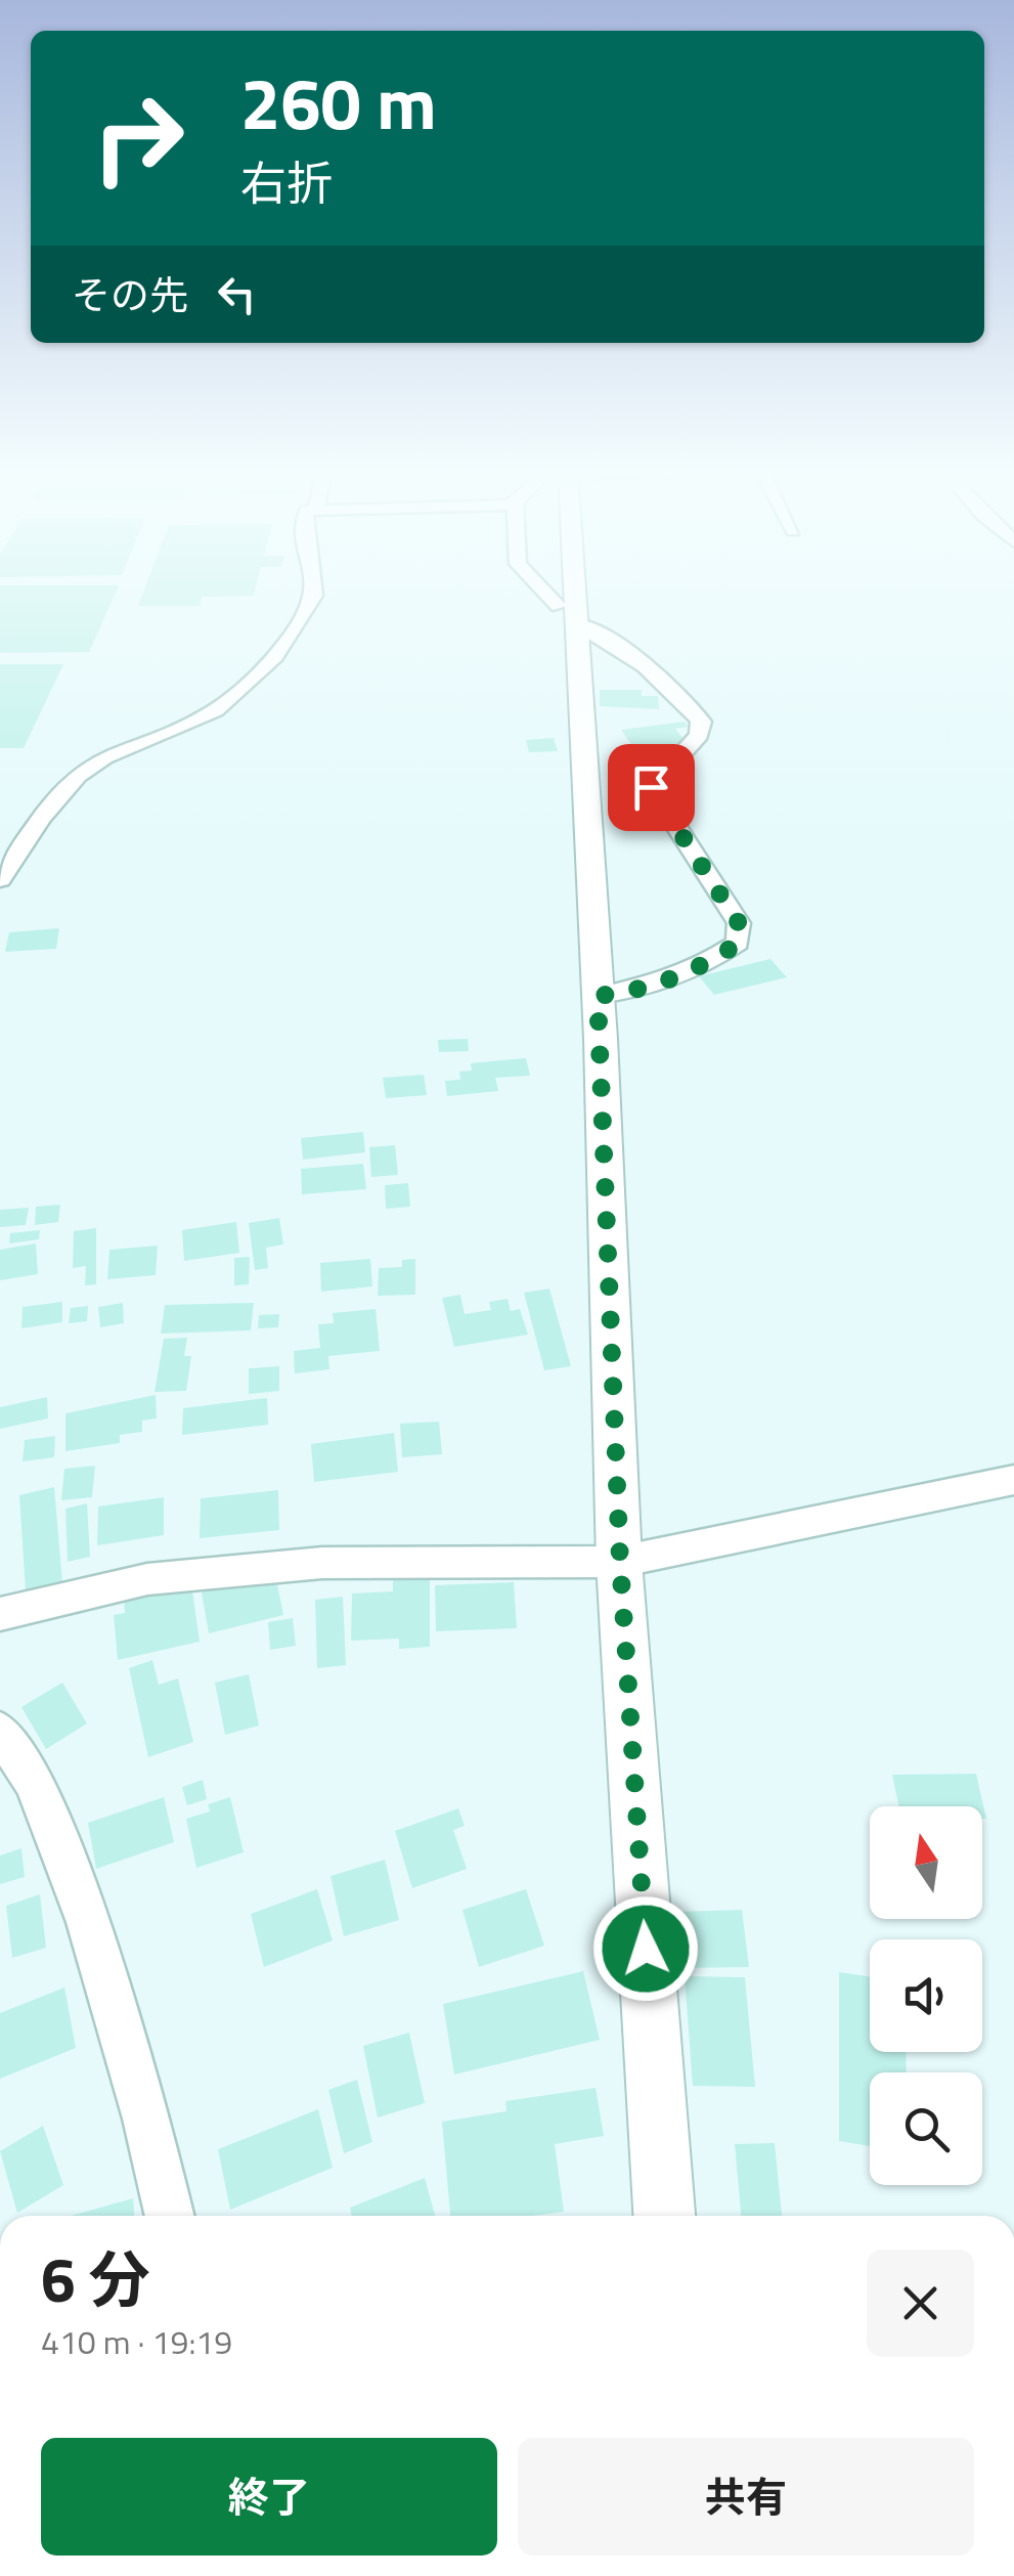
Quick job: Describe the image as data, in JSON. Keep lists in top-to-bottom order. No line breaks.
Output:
{"north":"top","page":{"turn":["260 m","右折"],"then":"その先","heading":["6 分","410 m · 19:19"],"buttons":["終了","共有"]}}
